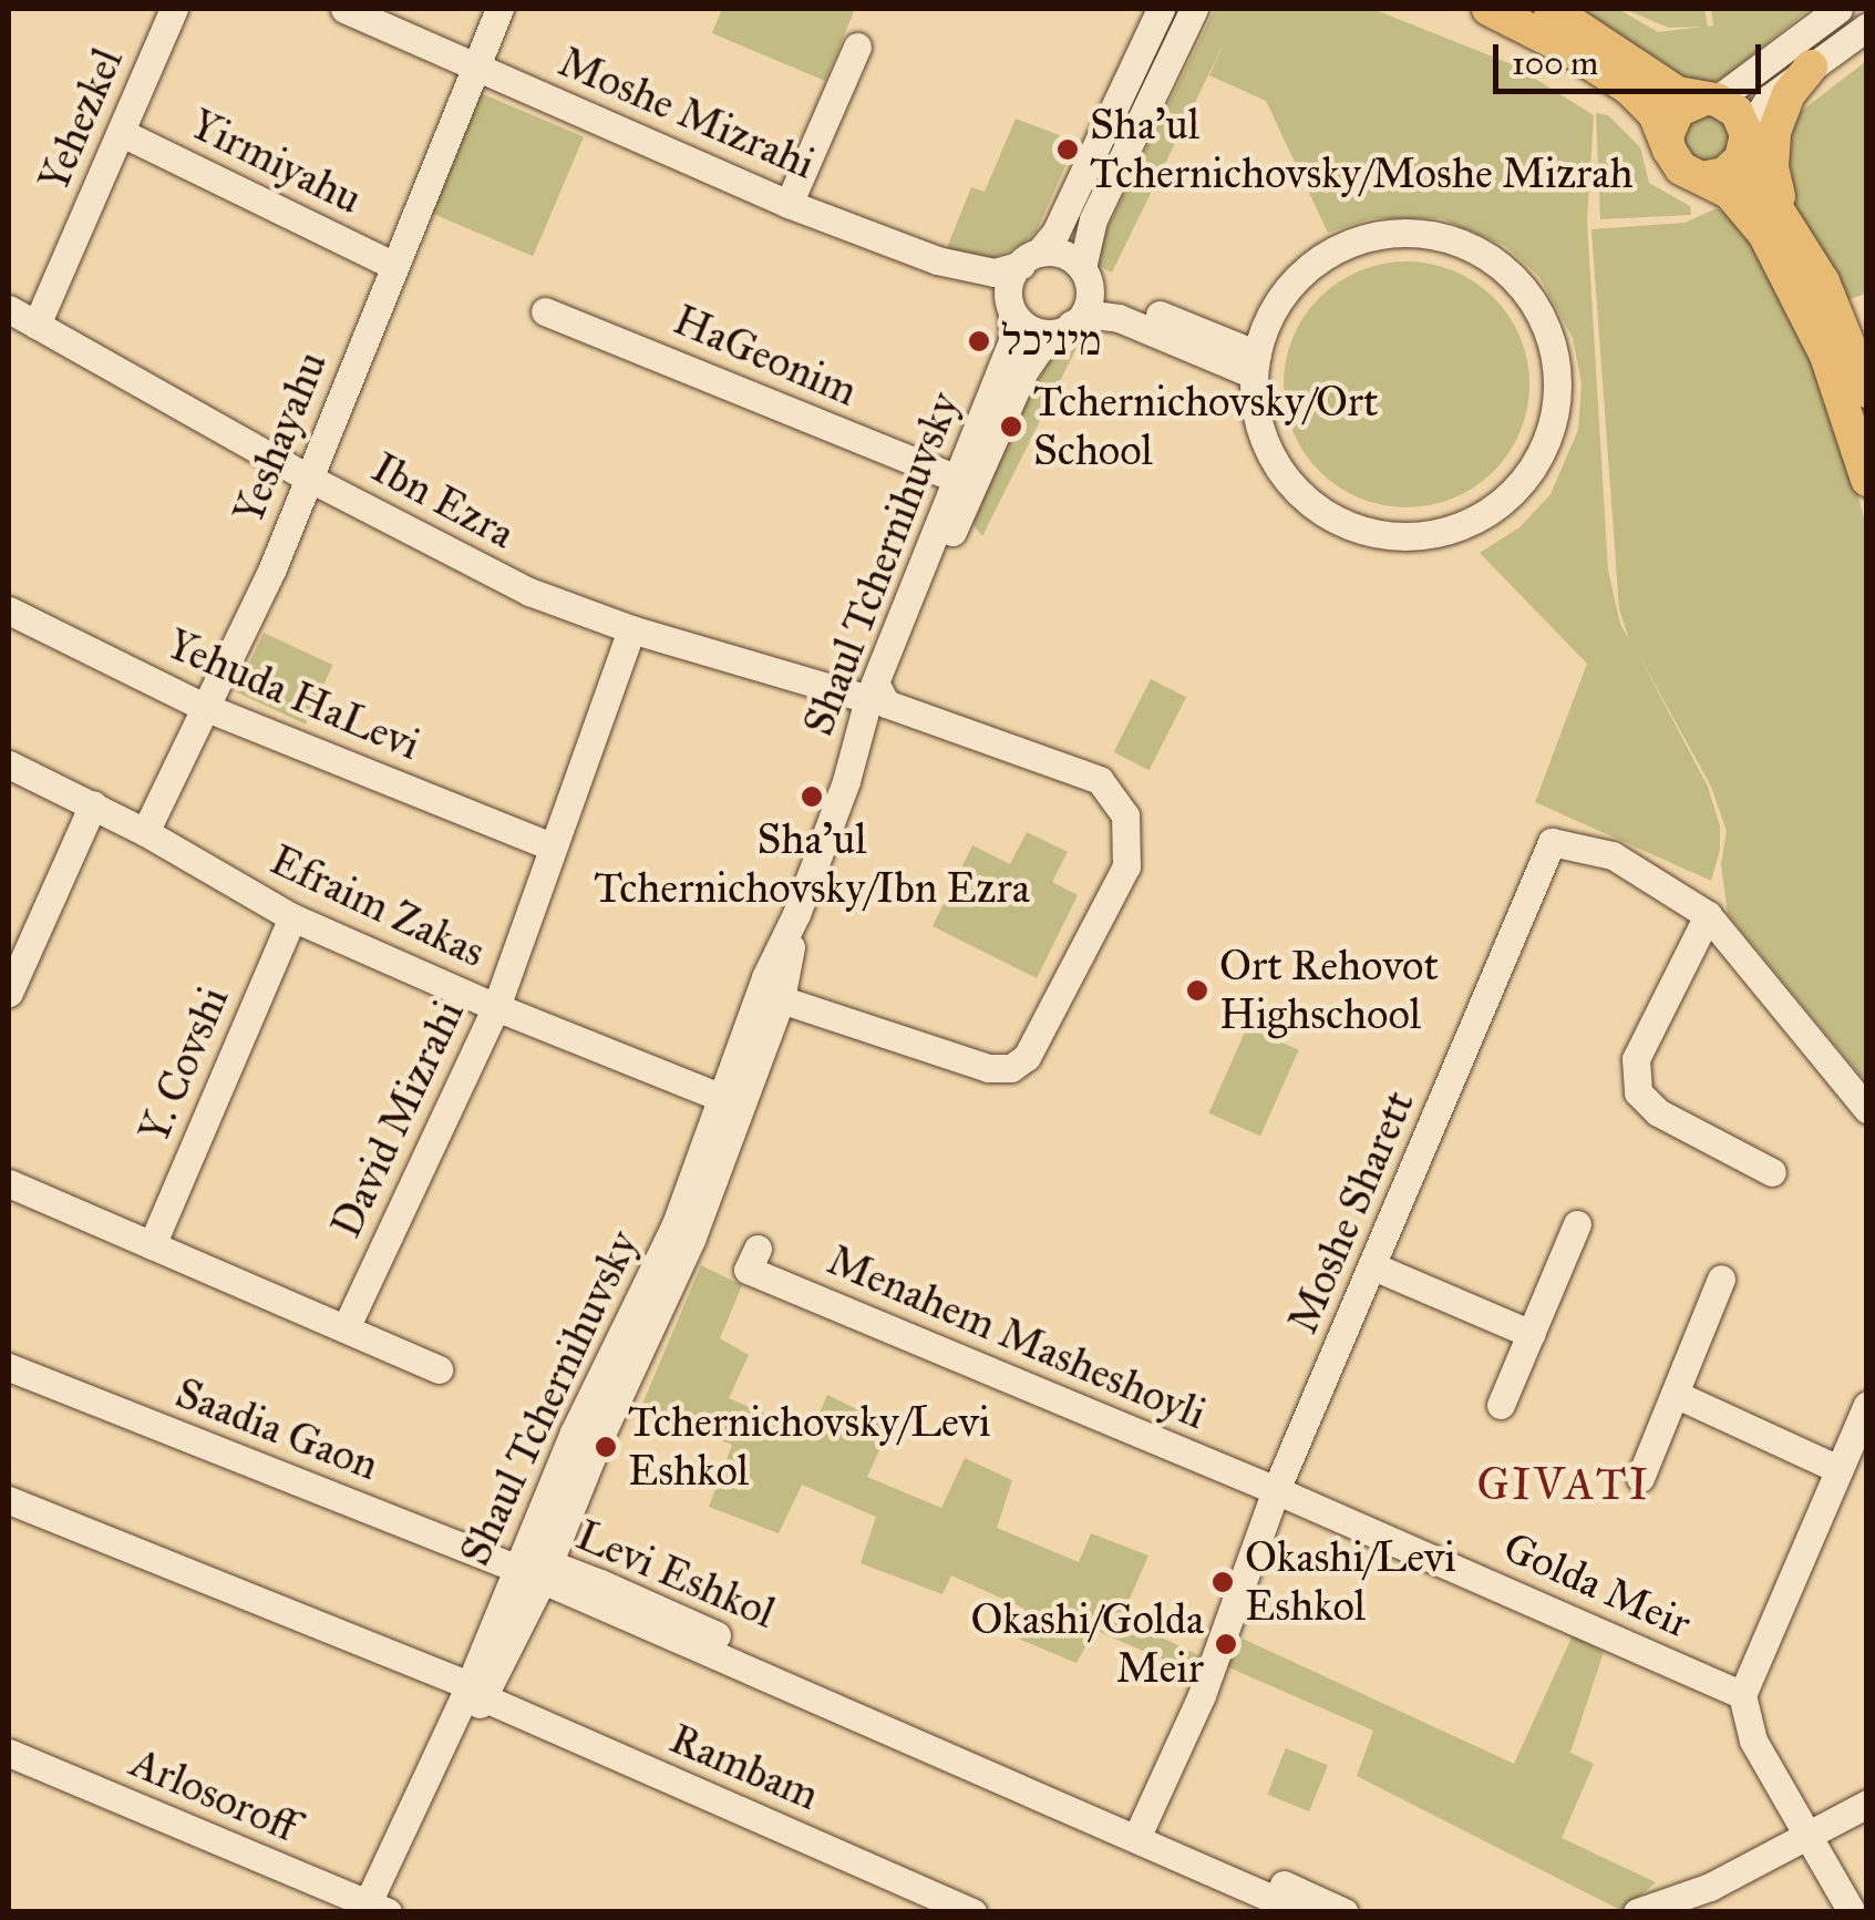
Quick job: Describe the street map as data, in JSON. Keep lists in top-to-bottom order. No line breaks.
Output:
{"streets":{"street":["Moshe Mizrahi","Yehezkel","Yirmiyahu","HaGeonim","Yeshayahu","Ibn Ezra","Shaul Tchernihuvsky","Yehuda HaLevi","Efraim Zakas","Y. Covshi","David Mizrahi","Moshe Sharett","Menahem Masheshoyli","Saadia Gaon","Levi Eshkol","Golda Meir","Rambam","Arlosoroff"]},"crossings":[["Moshe Mizrahi","Yeshayahu"],["Moshe Mizrahi","Shaul Tchernihuvsky"],["Yehezkel","Yirmiyahu"],["Yehezkel","Ibn Ezra"],["Yirmiyahu","Yeshayahu"],["HaGeonim","Shaul Tchernihuvsky"],["Yeshayahu","Ibn Ezra"],["Yeshayahu","Yehuda HaLevi"],["Yeshayahu","Efraim Zakas"],["Ibn Ezra","Shaul Tchernihuvsky"],["Ibn Ezra","David Mizrahi"],["Shaul Tchernihuvsky","Efraim Zakas"],["Shaul Tchernihuvsky","Saadia Gaon"],["Shaul Tchernihuvsky","Levi Eshkol"],["Shaul Tchernihuvsky","Rambam"],["Shaul Tchernihuvsky","Arlosoroff"],["Yehuda HaLevi","David Mizrahi"],["Efraim Zakas","Y. Covshi"],["Efraim Zakas","David Mizrahi"],["Moshe Sharett","Menahem Masheshoyli"],["Moshe Sharett","Levi Eshkol"],["Moshe Sharett","Golda Meir"],["Menahem Masheshoyli","Golda Meir"],["Saadia Gaon","Levi Eshkol"]],"districts":["GIVATI"],"places":["Sha'ul Tchernichovsky/Moshe Mizrah","מיניכל","Tchernichovsky/Ort School","Sha'ul Tchernichovsky/Ibn Ezra","Ort Rehovot Highschool","Tchernichovsky/Levi Eshkol","Okashi/Levi Eshkol","Okashi/Golda Meir"],"scale_bar":"100 m"}
